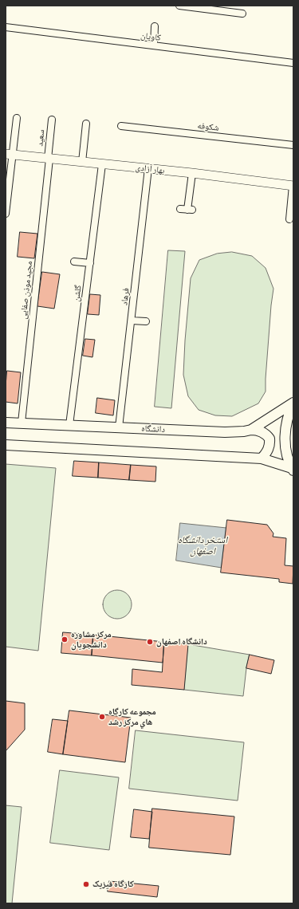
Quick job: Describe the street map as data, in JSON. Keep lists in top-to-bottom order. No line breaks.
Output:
{"streets":{"main road":["دانشگاه"],"street":["کاویان","شکوفه","سعید","بهار آزادی","مجید موذن صفایی","گلشن","فرهاد"]},"crossings":[["سعید","بهار آزادی"],["سعید","مجید موذن صفایی"],["بهار آزادی","مجید موذن صفایی"],["بهار آزادی","گلشن"],["بهار آزادی","فرهاد"],["مجید موذن صفایی","دانشگاه"],["گلشن","دانشگاه"],["فرهاد","دانشگاه"]],"water":["استخر دانشگاه اصفهان"],"places":["مرکز مشاوره دانشجویان","دانشگاه اصفهان","مجموعه کارگاه هاي مرکز رشد","کارگاه فیزیک"]}
